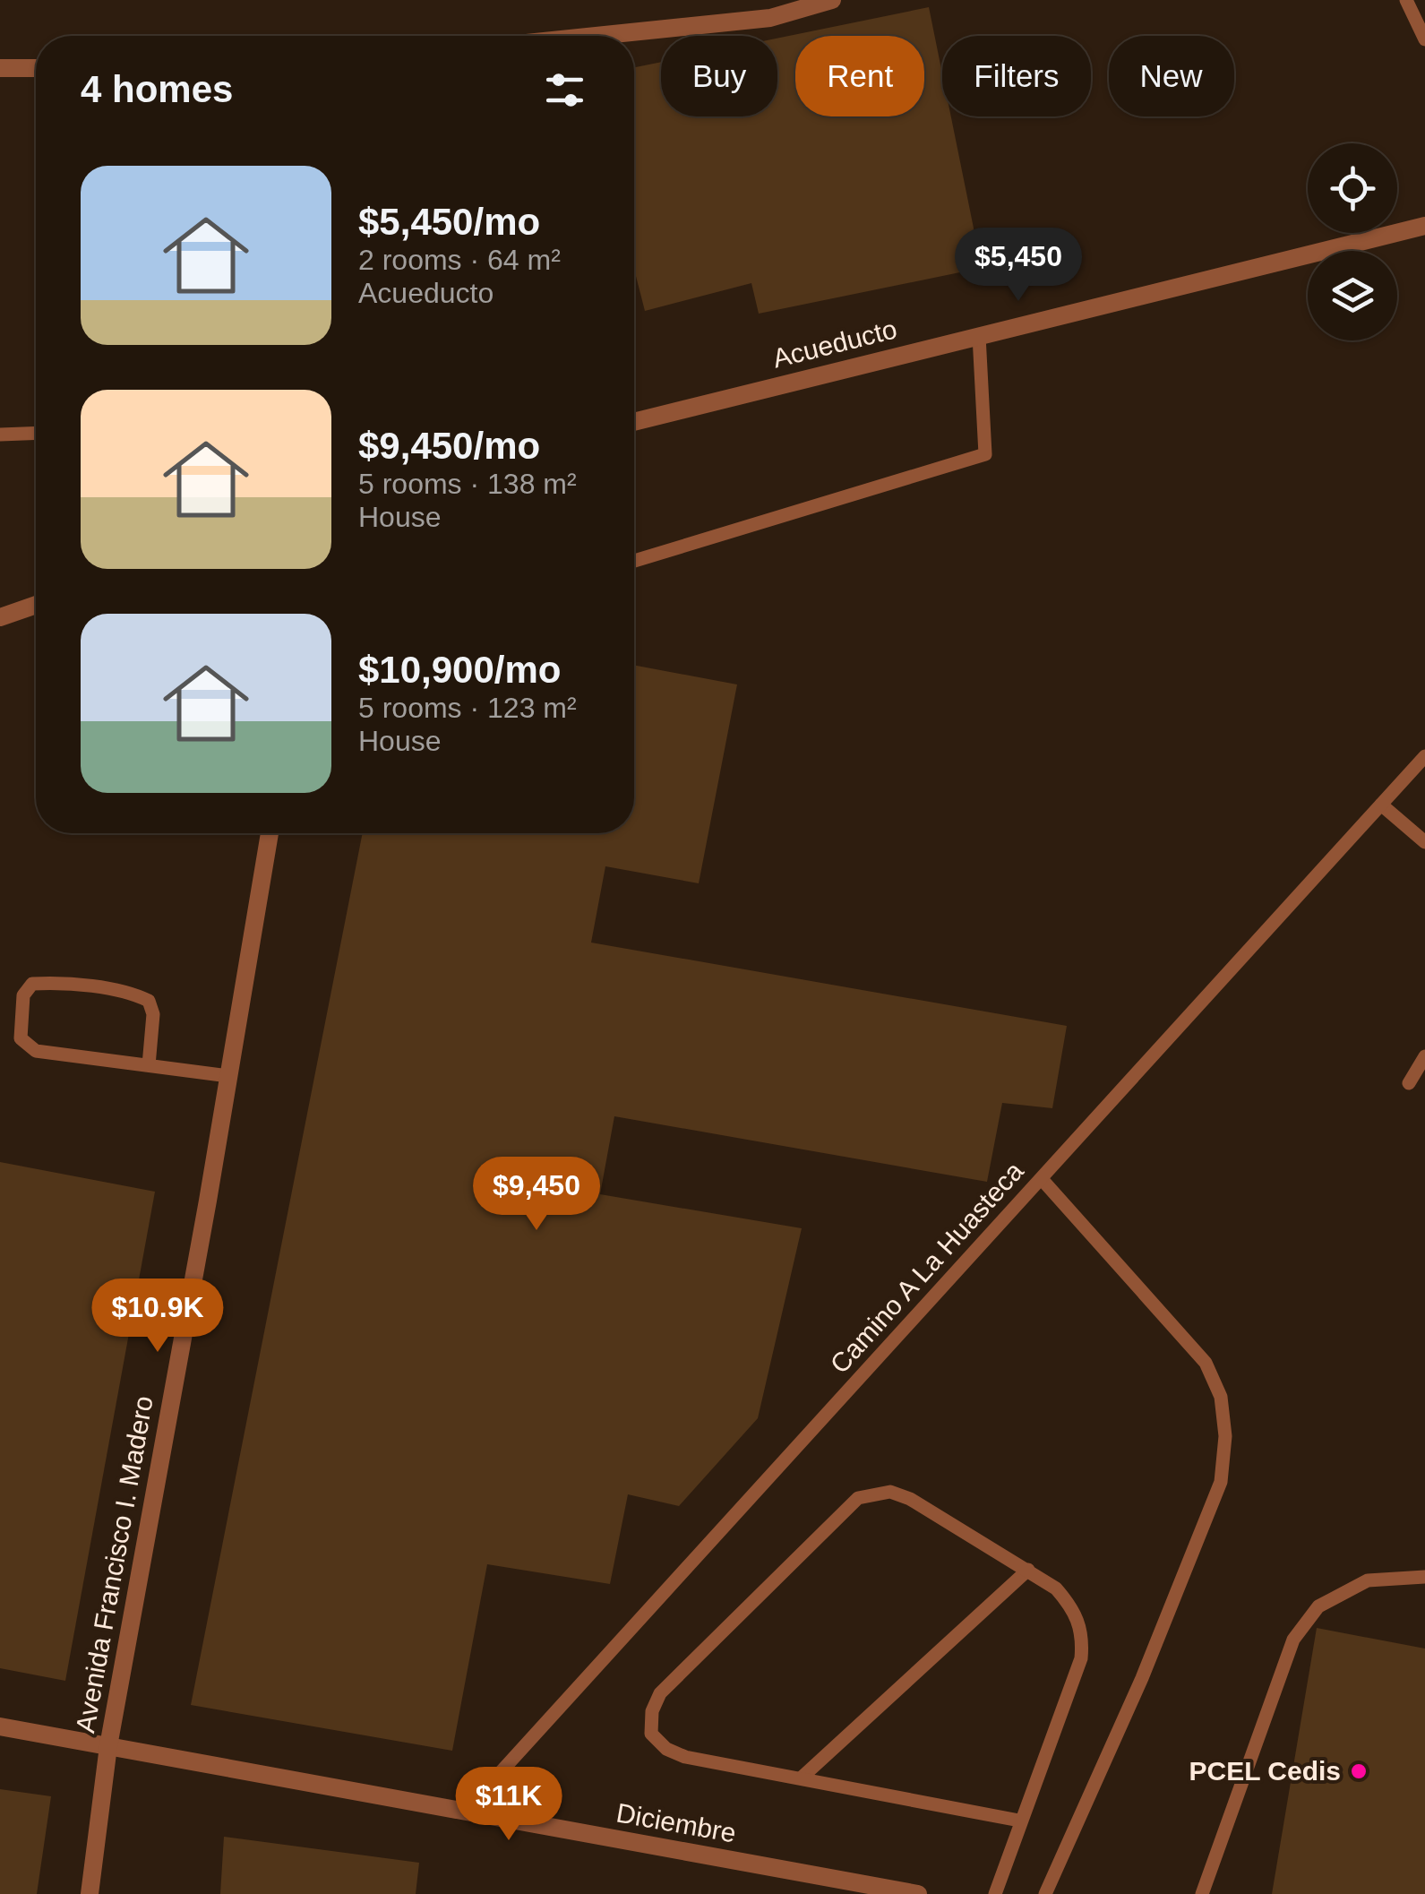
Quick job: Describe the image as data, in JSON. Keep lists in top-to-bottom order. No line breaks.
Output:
{"streets":{"street":["Acueducto","Avenida Francisco I. Madero","Diciembre"],"lane":["Camino A La Huasteca"]},"crossings":[["Camino A La Huasteca","Diciembre"],["Avenida Francisco I. Madero","Diciembre"]],"places":["PCEL Cedis"],"page":{"chip":["Buy","Rent","Filters","New"],"heading":"4 homes","list":[{"name":"$5,450/mo","note":"2 rooms · 64 m² · Acueducto"},{"name":"$9,450/mo","note":"5 rooms · 138 m² · House"},{"name":"$10,900/mo","note":"5 rooms · 123 m² · House"}],"price":["$5,450","$9,450","$10.9K","$11K"]}}
